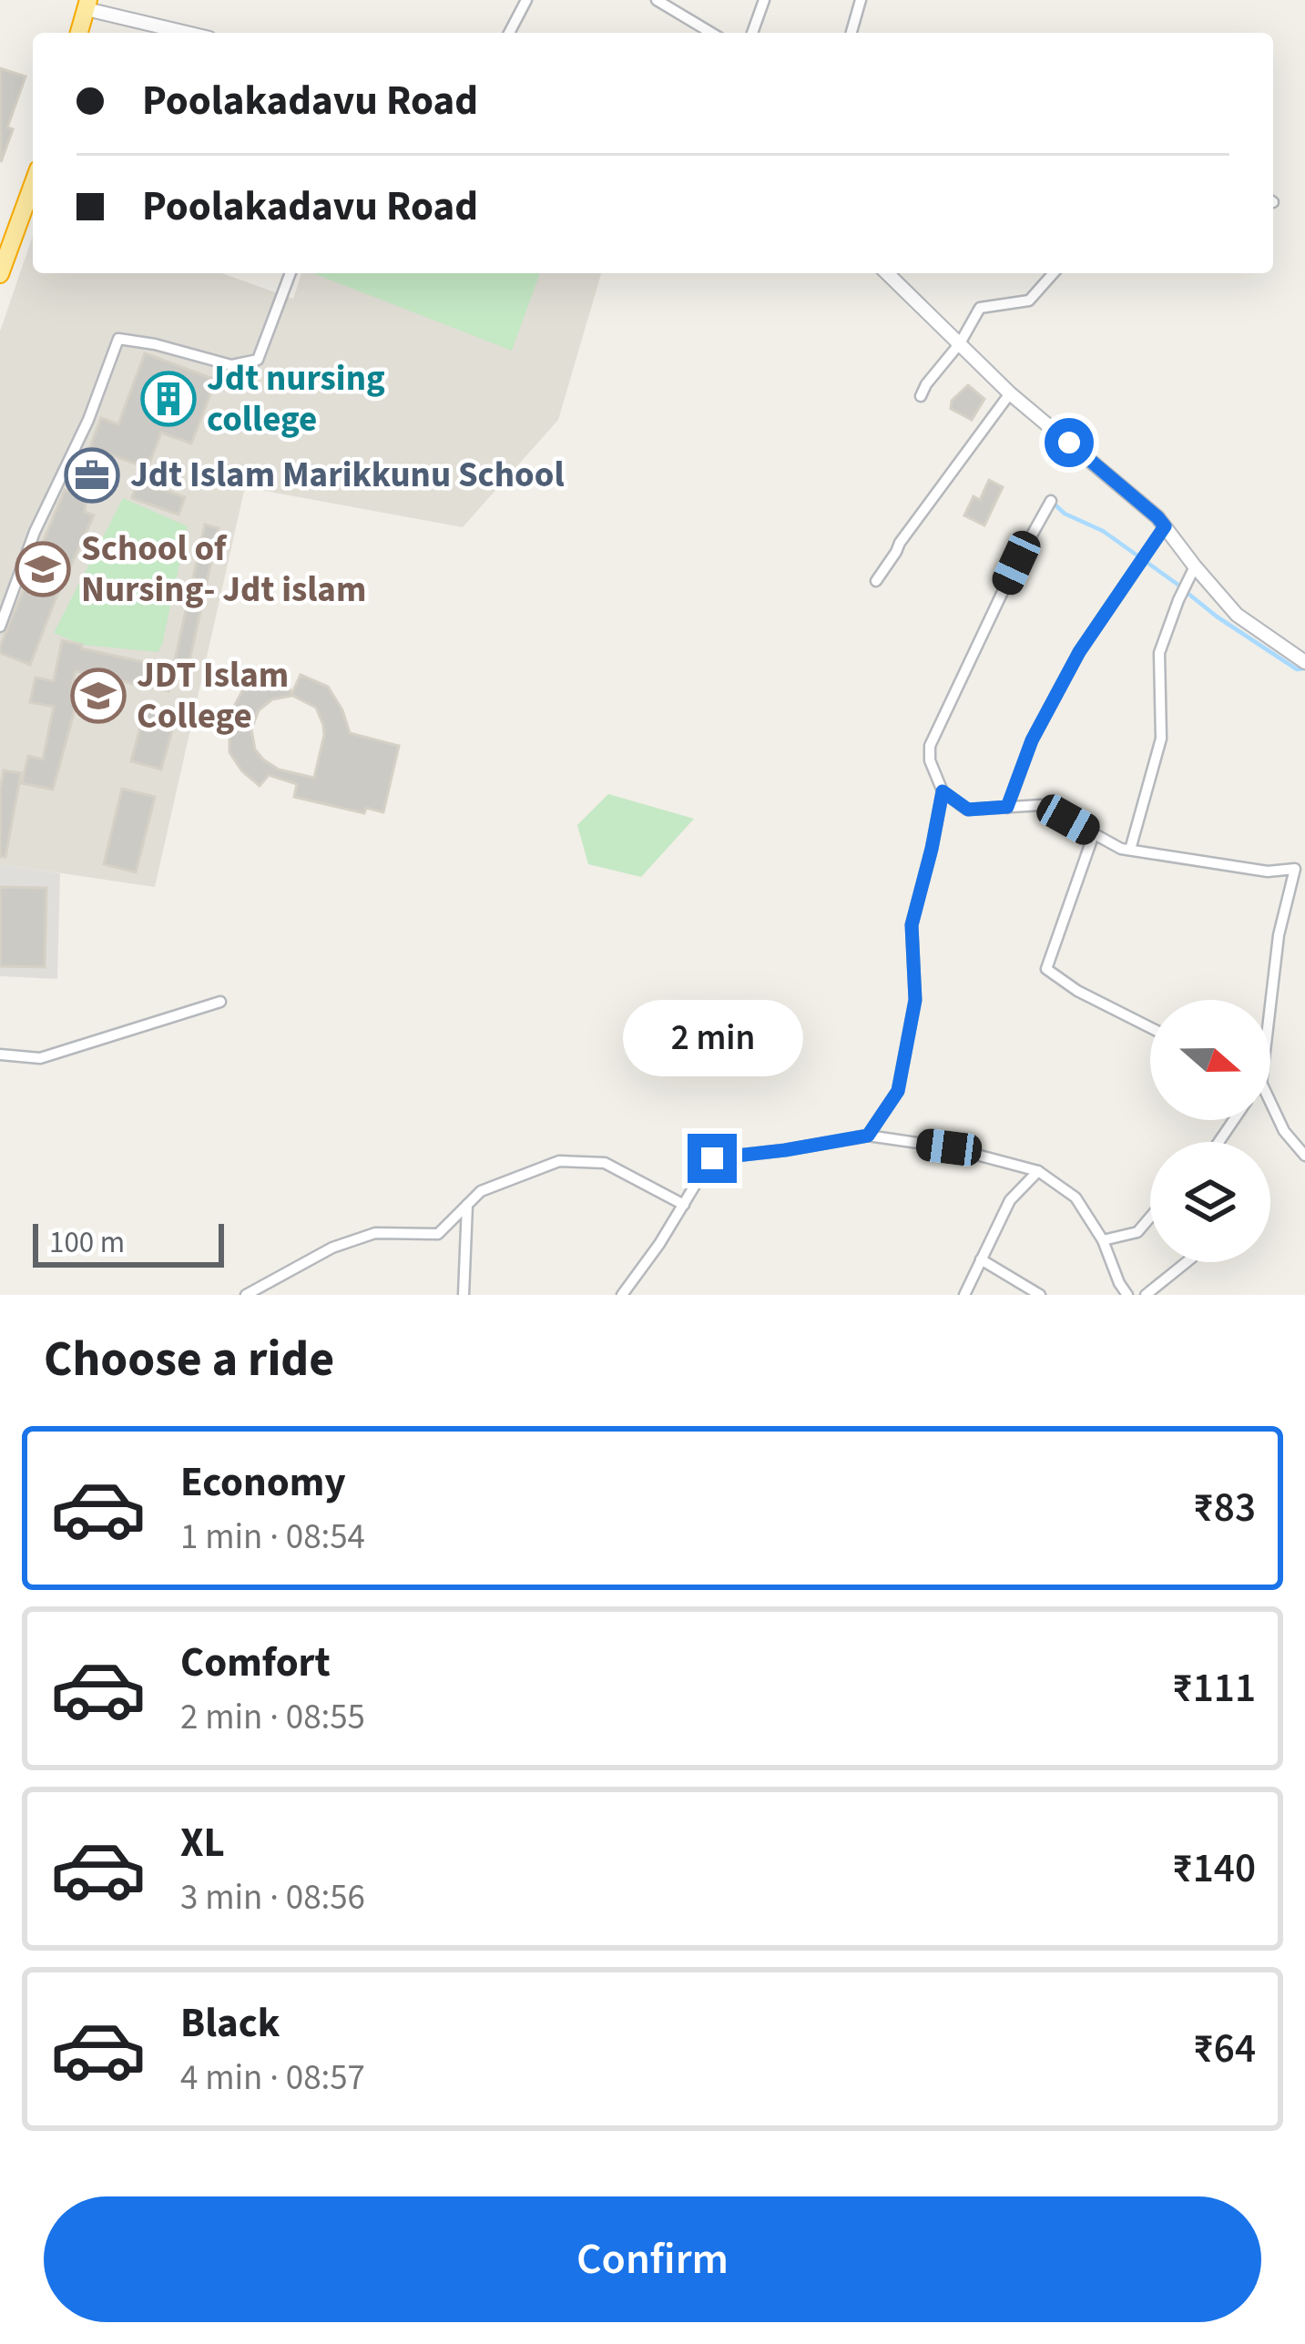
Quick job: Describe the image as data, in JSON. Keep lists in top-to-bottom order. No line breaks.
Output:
{"places":{"building":["Jdt nursing college"],"office":["Jdt Islam Marikkunu School"],"school or university":["School of Nursing- Jdt islam","JDT Islam College"]},"scale_bar":"100 m","north":"right","page":{"banner":["Poolakadavu Road","Poolakadavu Road"],"bubble":"2 min","scale":"100 m","heading":"Choose a ride","list":[{"name":"Economy","note":"1 min · 08:54","value":"₹83"},{"name":"Comfort","note":"2 min · 08:55","value":"₹111"},{"name":"XL","note":"3 min · 08:56","value":"₹140"},{"name":"Black","note":"4 min · 08:57","value":"₹64"}],"buttons":"Confirm"}}
